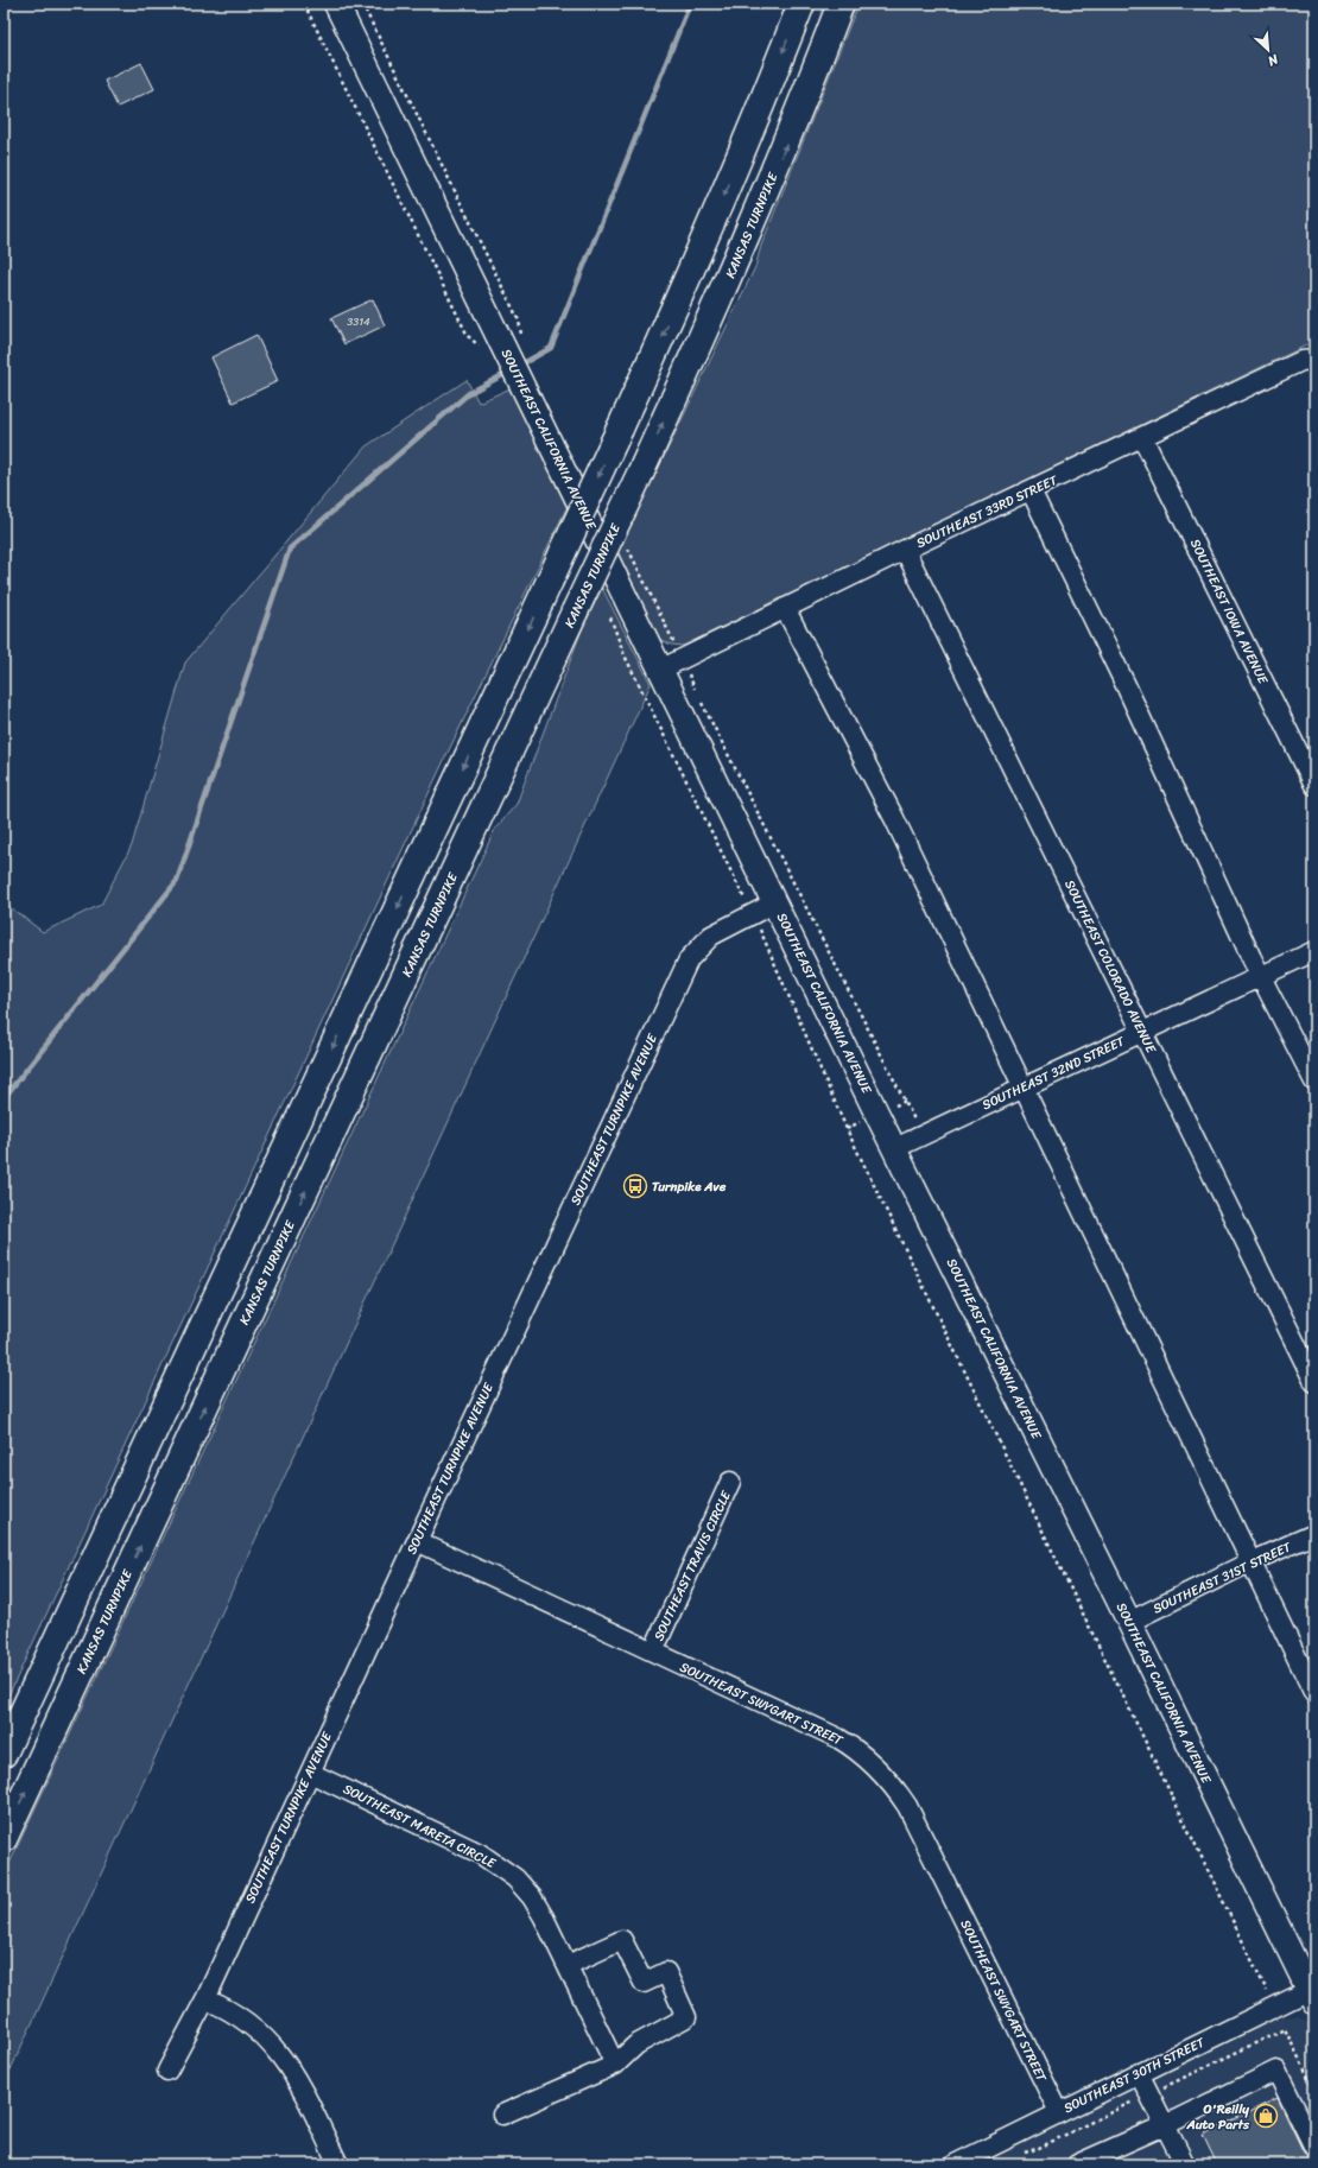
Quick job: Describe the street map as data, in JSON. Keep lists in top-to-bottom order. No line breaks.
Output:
{"streets":{"highway":["KANSAS TURNPIKE"],"main road":["SOUTHEAST CALIFORNIA AVENUE"],"street":["SOUTHEAST 33RD STREET","SOUTHEAST IOWA AVENUE","SOUTHEAST COLORADO AVENUE","SOUTHEAST 32ND STREET","SOUTHEAST TURNPIKE AVENUE","SOUTHEAST TRAVIS CIRCLE","SOUTHEAST 31ST STREET","SOUTHEAST SWYGART STREET","SOUTHEAST MARETA CIRCLE","SOUTHEAST 30TH STREET"]},"crossings":[["SOUTHEAST CALIFORNIA AVENUE","SOUTHEAST 33RD STREET"],["SOUTHEAST CALIFORNIA AVENUE","SOUTHEAST 32ND STREET"],["SOUTHEAST CALIFORNIA AVENUE","SOUTHEAST TURNPIKE AVENUE"],["SOUTHEAST CALIFORNIA AVENUE","SOUTHEAST 31ST STREET"],["SOUTHEAST CALIFORNIA AVENUE","SOUTHEAST 30TH STREET"],["SOUTHEAST 33RD STREET","SOUTHEAST IOWA AVENUE"],["SOUTHEAST 33RD STREET","SOUTHEAST COLORADO AVENUE"],["SOUTHEAST COLORADO AVENUE","SOUTHEAST 32ND STREET"],["SOUTHEAST TURNPIKE AVENUE","SOUTHEAST SWYGART STREET"],["SOUTHEAST TURNPIKE AVENUE","SOUTHEAST MARETA CIRCLE"],["SOUTHEAST TRAVIS CIRCLE","SOUTHEAST SWYGART STREET"],["SOUTHEAST SWYGART STREET","SOUTHEAST 30TH STREET"]],"places":{"bus stop":["Turnpike Ave"],"shop":["O'Reilly Auto Parts"]},"house_numbers":["3314"],"north":"bottom right"}
